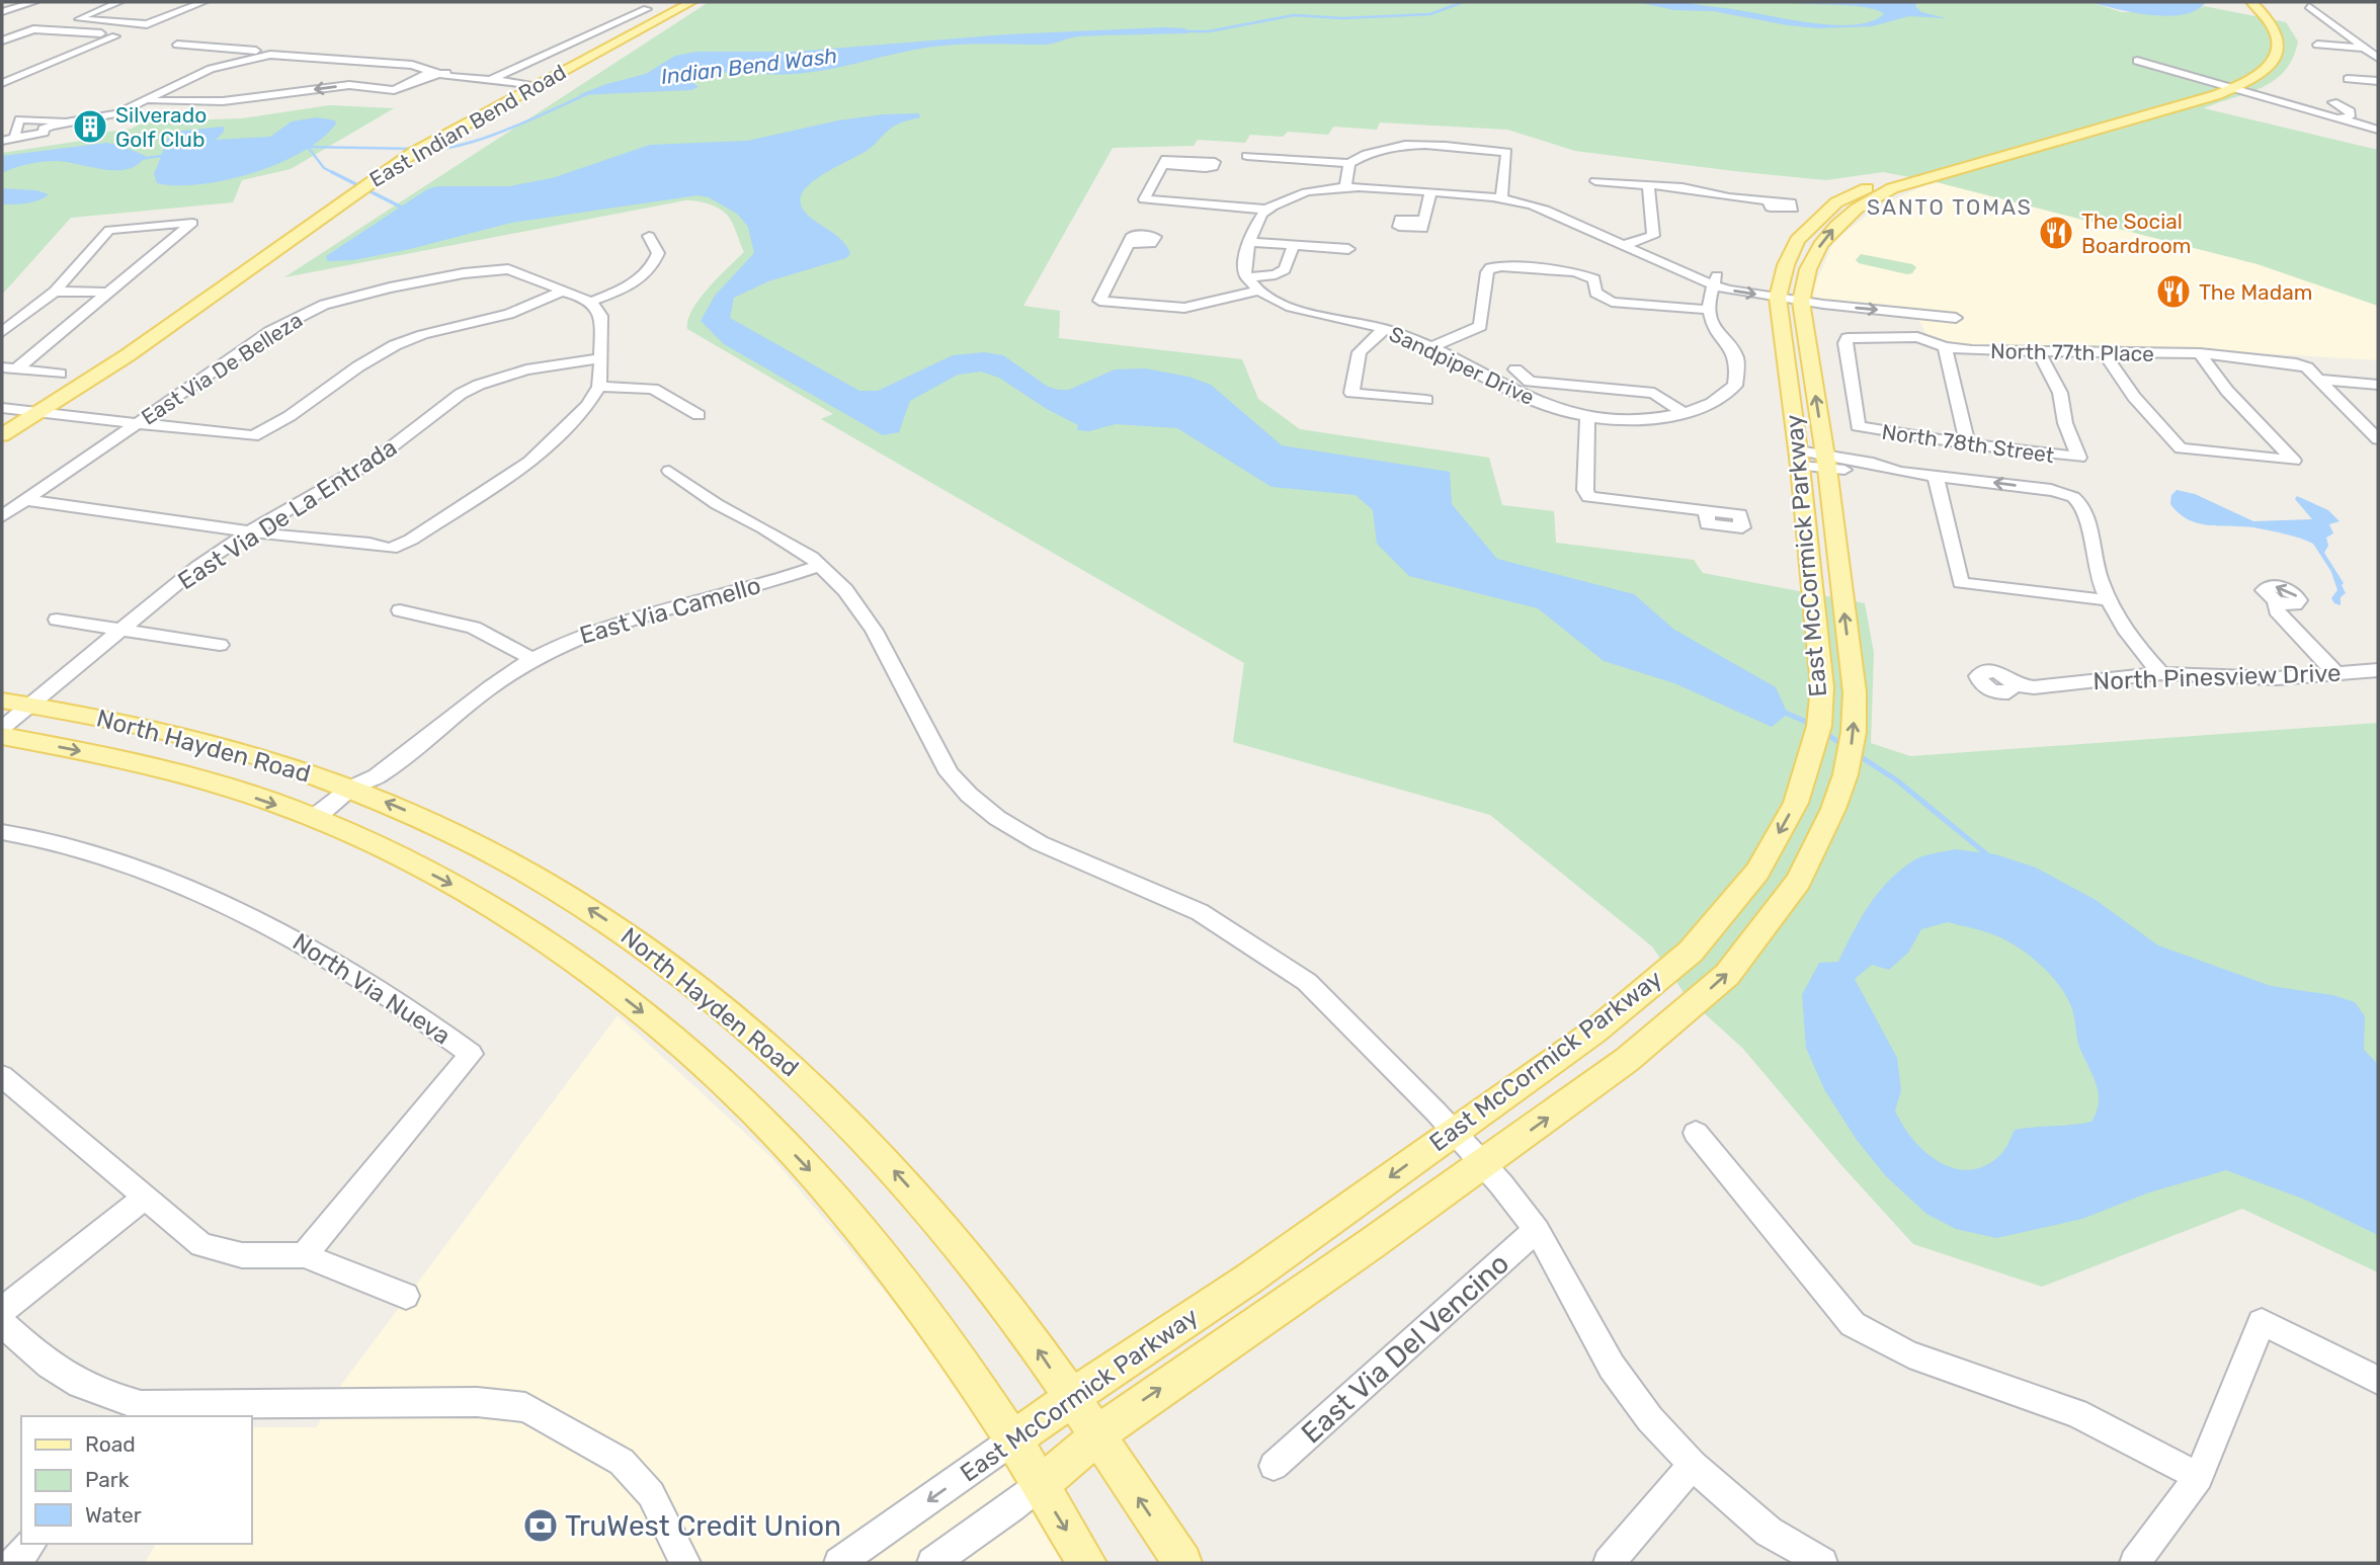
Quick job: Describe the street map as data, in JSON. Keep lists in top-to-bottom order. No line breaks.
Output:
{"streets":{"main road":["East Indian Bend Road","East McCormick Parkway","North Hayden Road"],"street":["North 77th Place","Sandpiper Drive","East Via De Belleza","North 78th Street","East Via De La Entrada","East Via Camello","North Pinesview Drive","North Via Nueva","East Via Del Vencino"]},"crossings":[["North 77th Place","North 78th Street"],["East Via De La Entrada","North Hayden Road"],["East McCormick Parkway","North Hayden Road"],["East Via Camello","North Hayden Road"]],"districts":["SANTO TOMAS"],"water":["Indian Bend Wash"],"places":{"building":["Silverado Golf Club"],"restaurant":["The Social Boardroom","The Madam"],"bank":["TruWest Credit Union"]},"legend":["Road","Park","Water"]}
